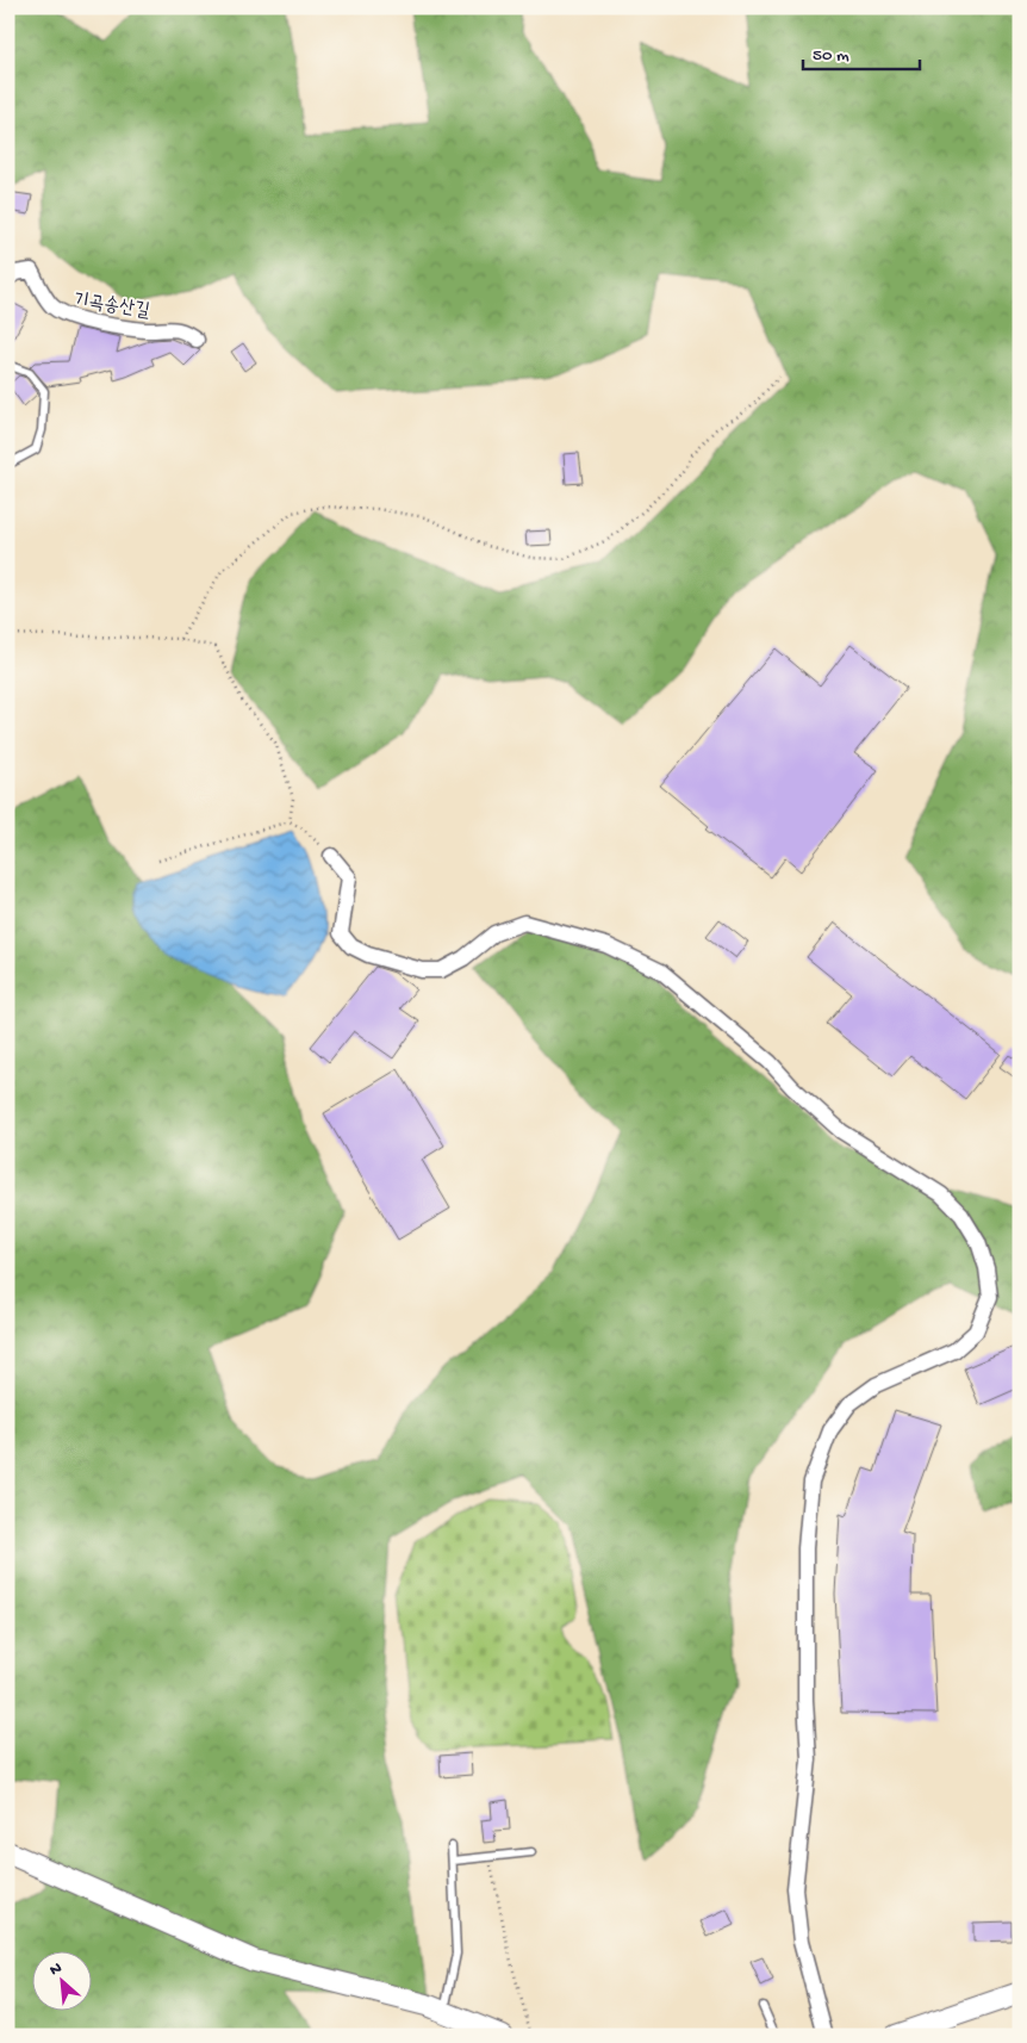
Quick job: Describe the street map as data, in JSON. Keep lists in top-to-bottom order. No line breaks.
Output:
{"streets":{"street":["기곡송산길"]},"scale_bar":"50 m","north":"top left"}
